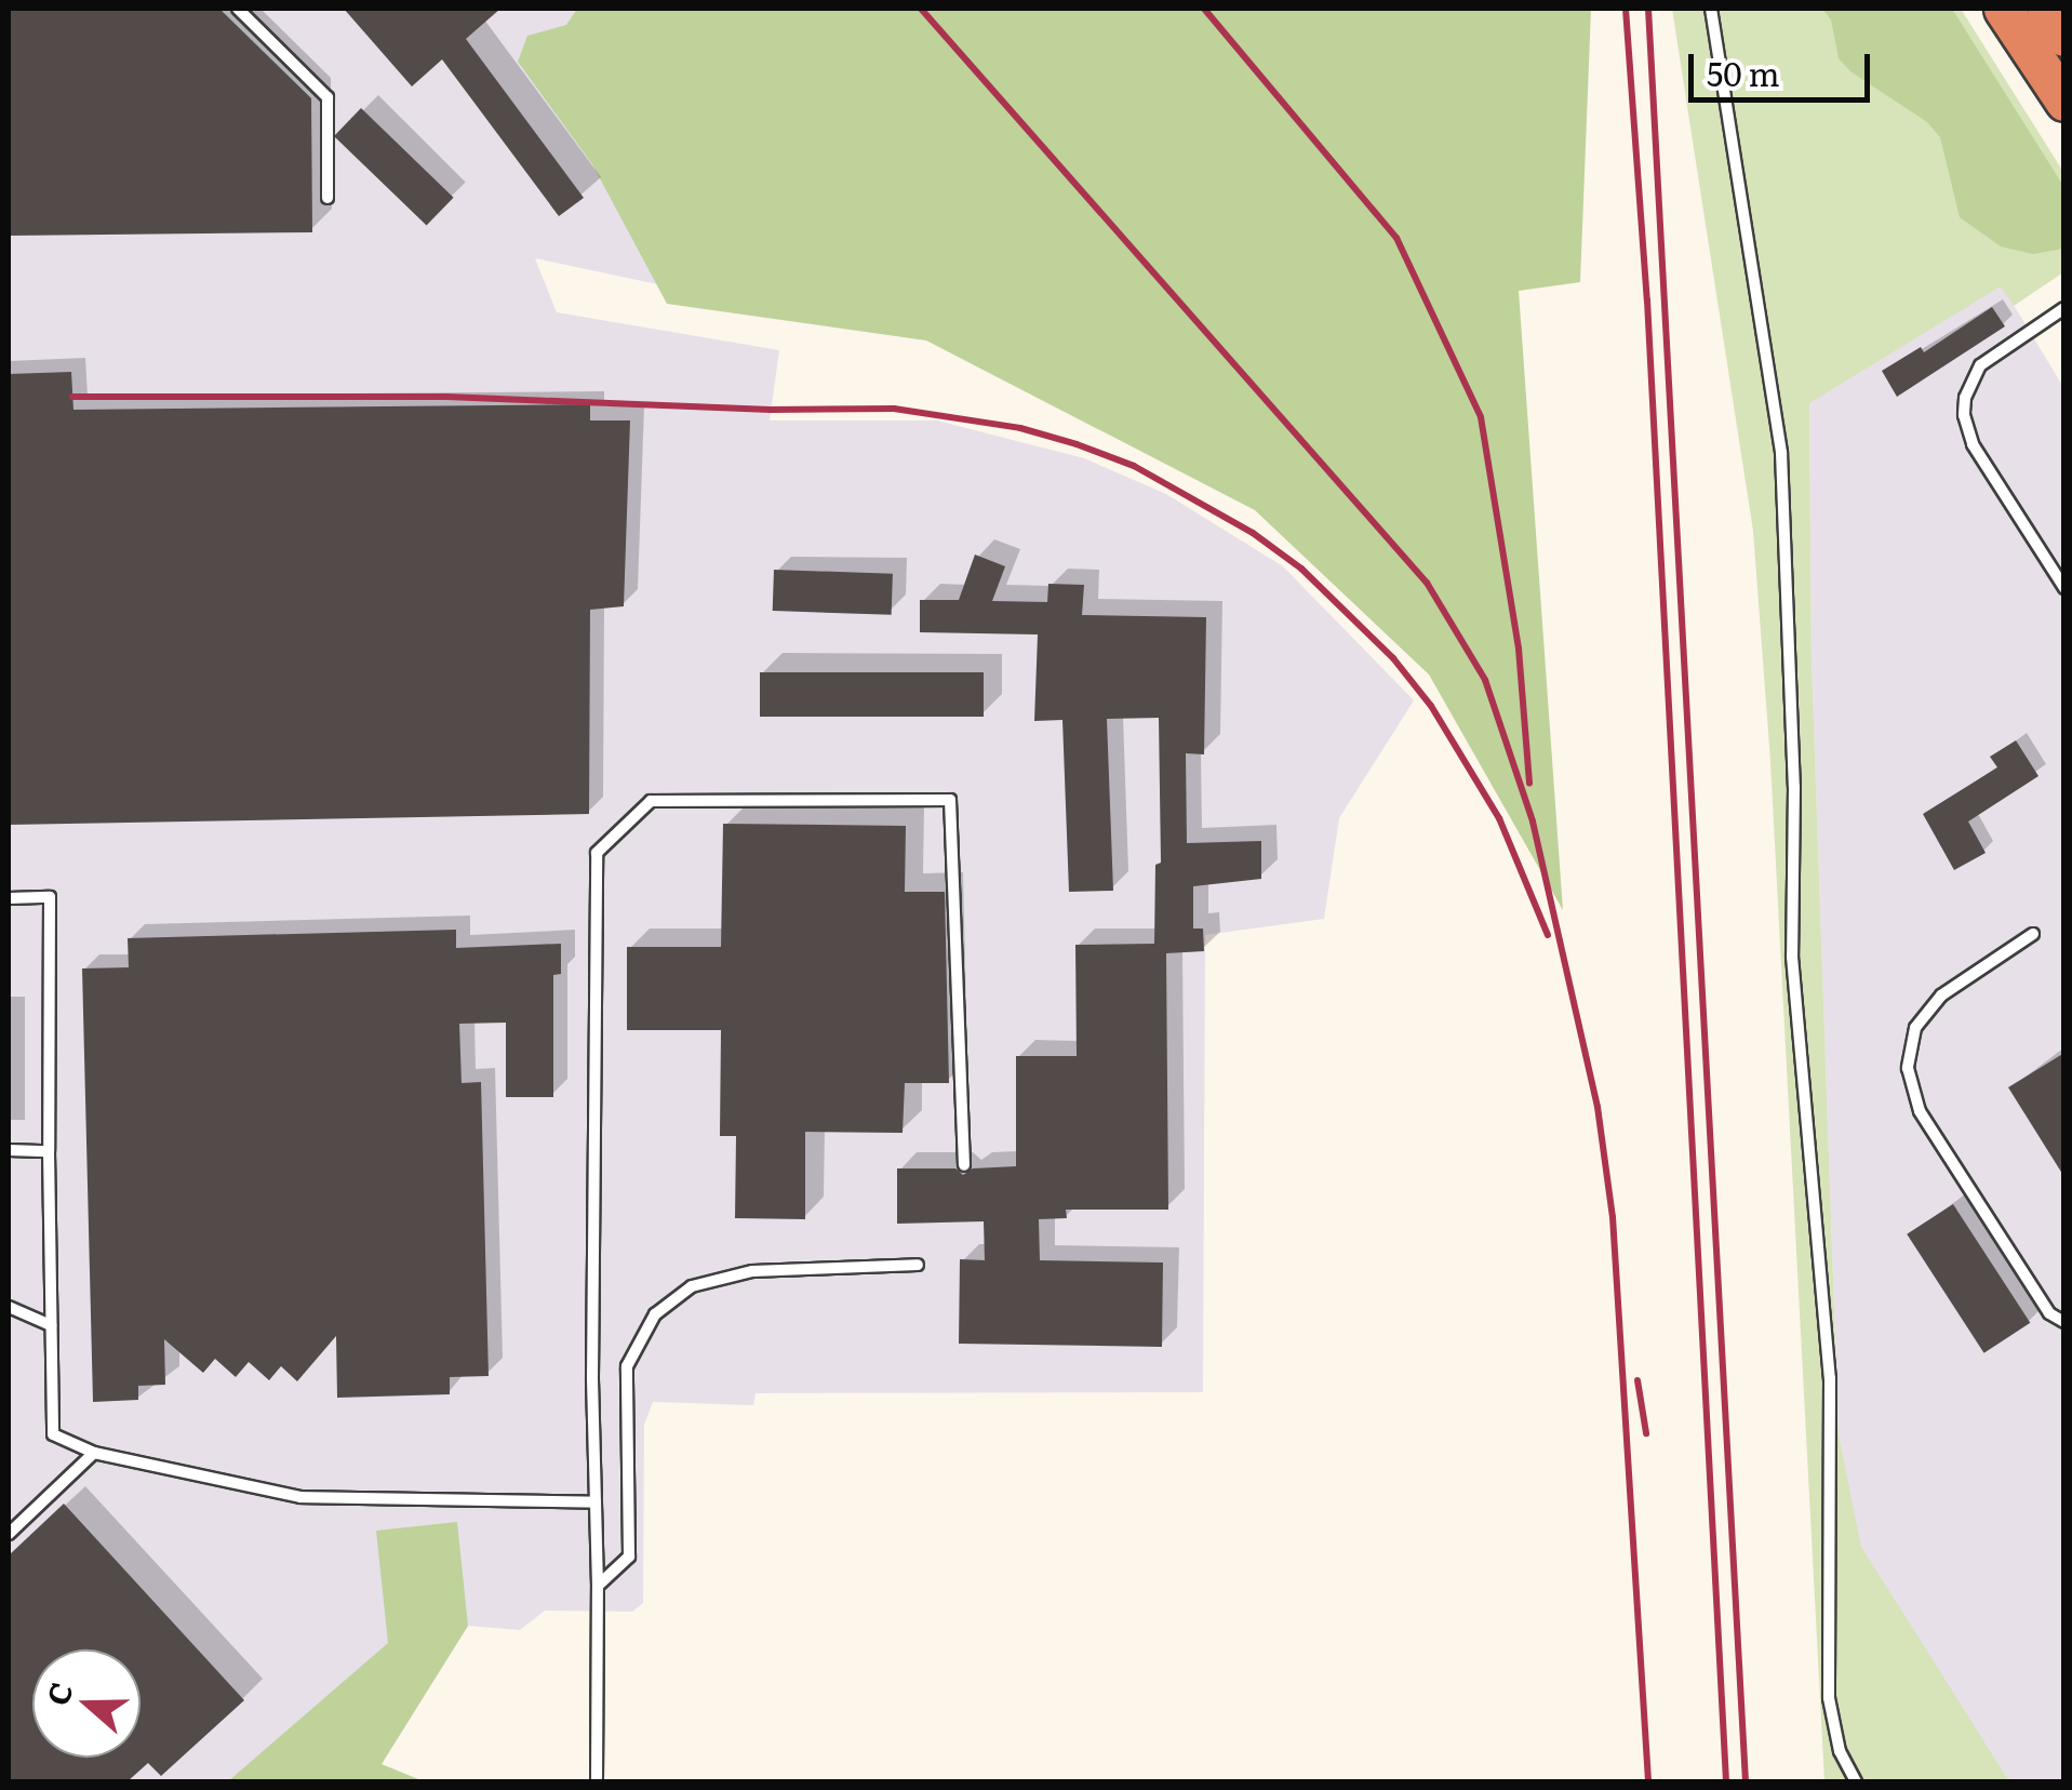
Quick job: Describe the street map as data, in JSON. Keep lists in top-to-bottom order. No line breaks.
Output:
{"scale_bar":"50 m","north":"left"}
